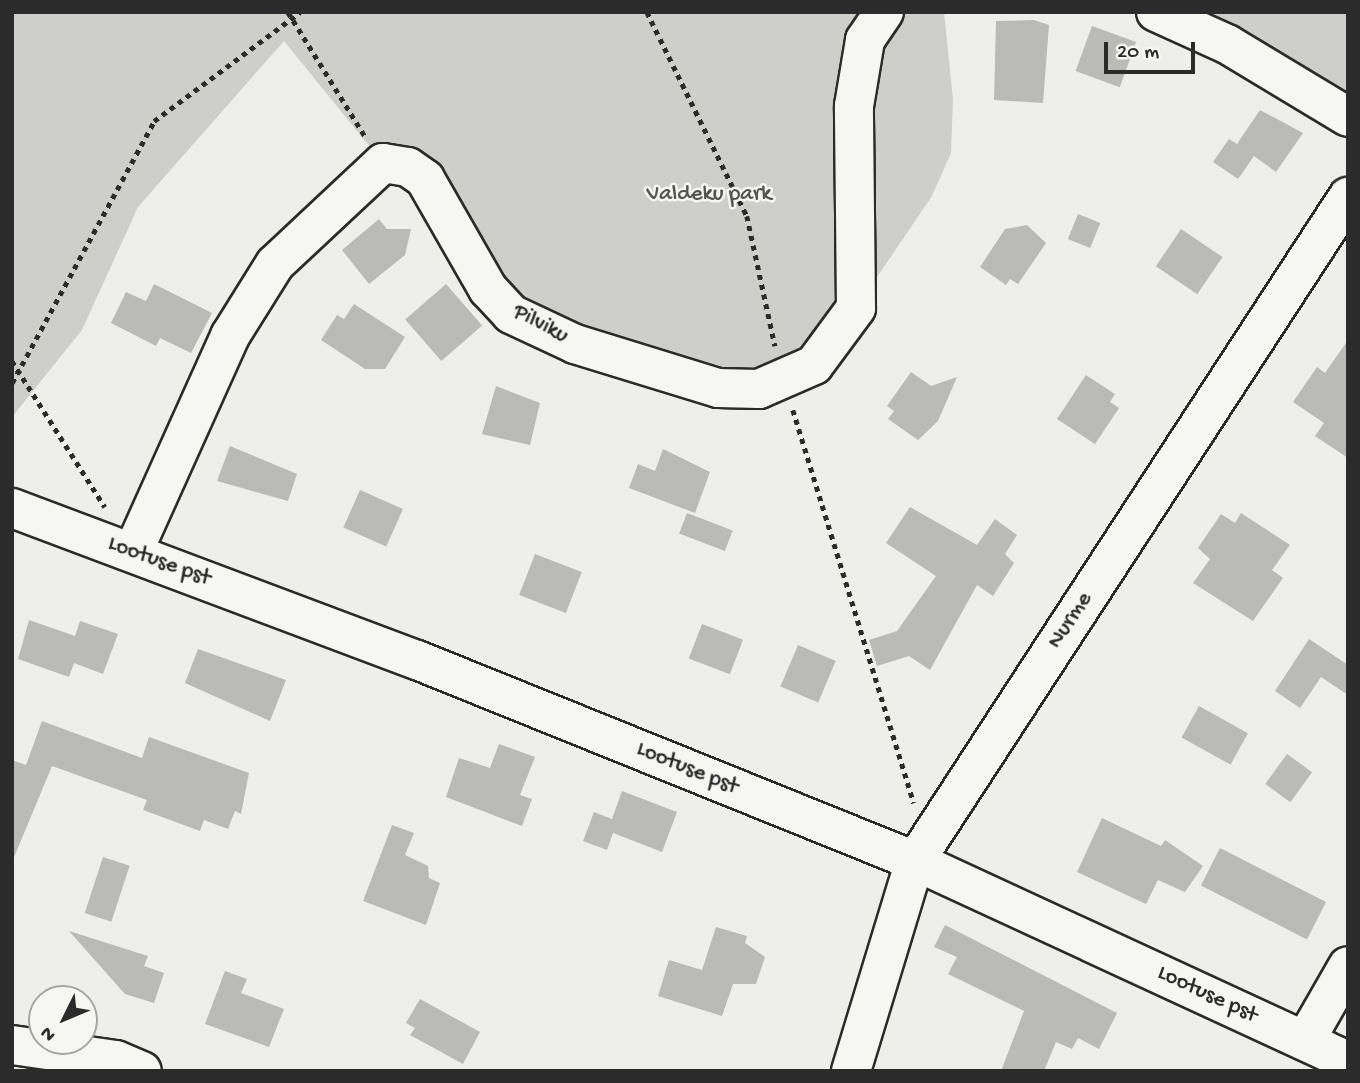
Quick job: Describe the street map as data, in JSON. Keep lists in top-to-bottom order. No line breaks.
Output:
{"streets":{"street":["Pilviku","Lootuse pst","Nurme"]},"crossings":[["Lootuse pst","Nurme"]],"parks":["Valdeku park"],"scale_bar":"20 m","north":"bottom left"}
